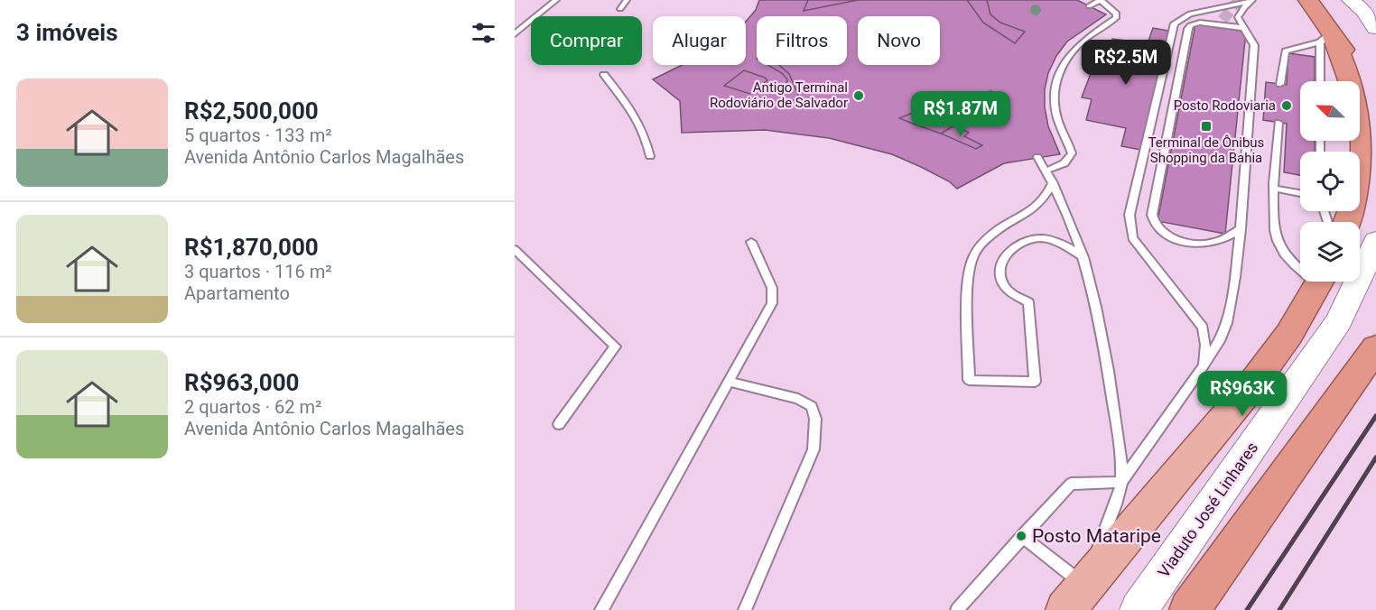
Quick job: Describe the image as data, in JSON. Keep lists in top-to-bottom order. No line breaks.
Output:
{"streets":{"main road":["Viaduto José Linhares"]},"places":{"other":["Antigo Terminal Rodoviário de Salvador","Posto Rodoviaria","Posto Mataripe"],"transit":["Terminal de Ônibus Shopping da Bahia"]},"north":"top left","page":{"heading":"3 imóveis","chip":["Comprar","Alugar","Filtros","Novo"],"price":["R$2.5M","R$1.87M","R$963K"],"list":[{"name":"R$2,500,000","note":"5 quartos · 133 m² · Avenida Antônio Carlos Magalhães"},{"name":"R$1,870,000","note":"3 quartos · 116 m² · Apartamento"},{"name":"R$963,000","note":"2 quartos · 62 m² · Avenida Antônio Carlos Magalhães"}]}}
